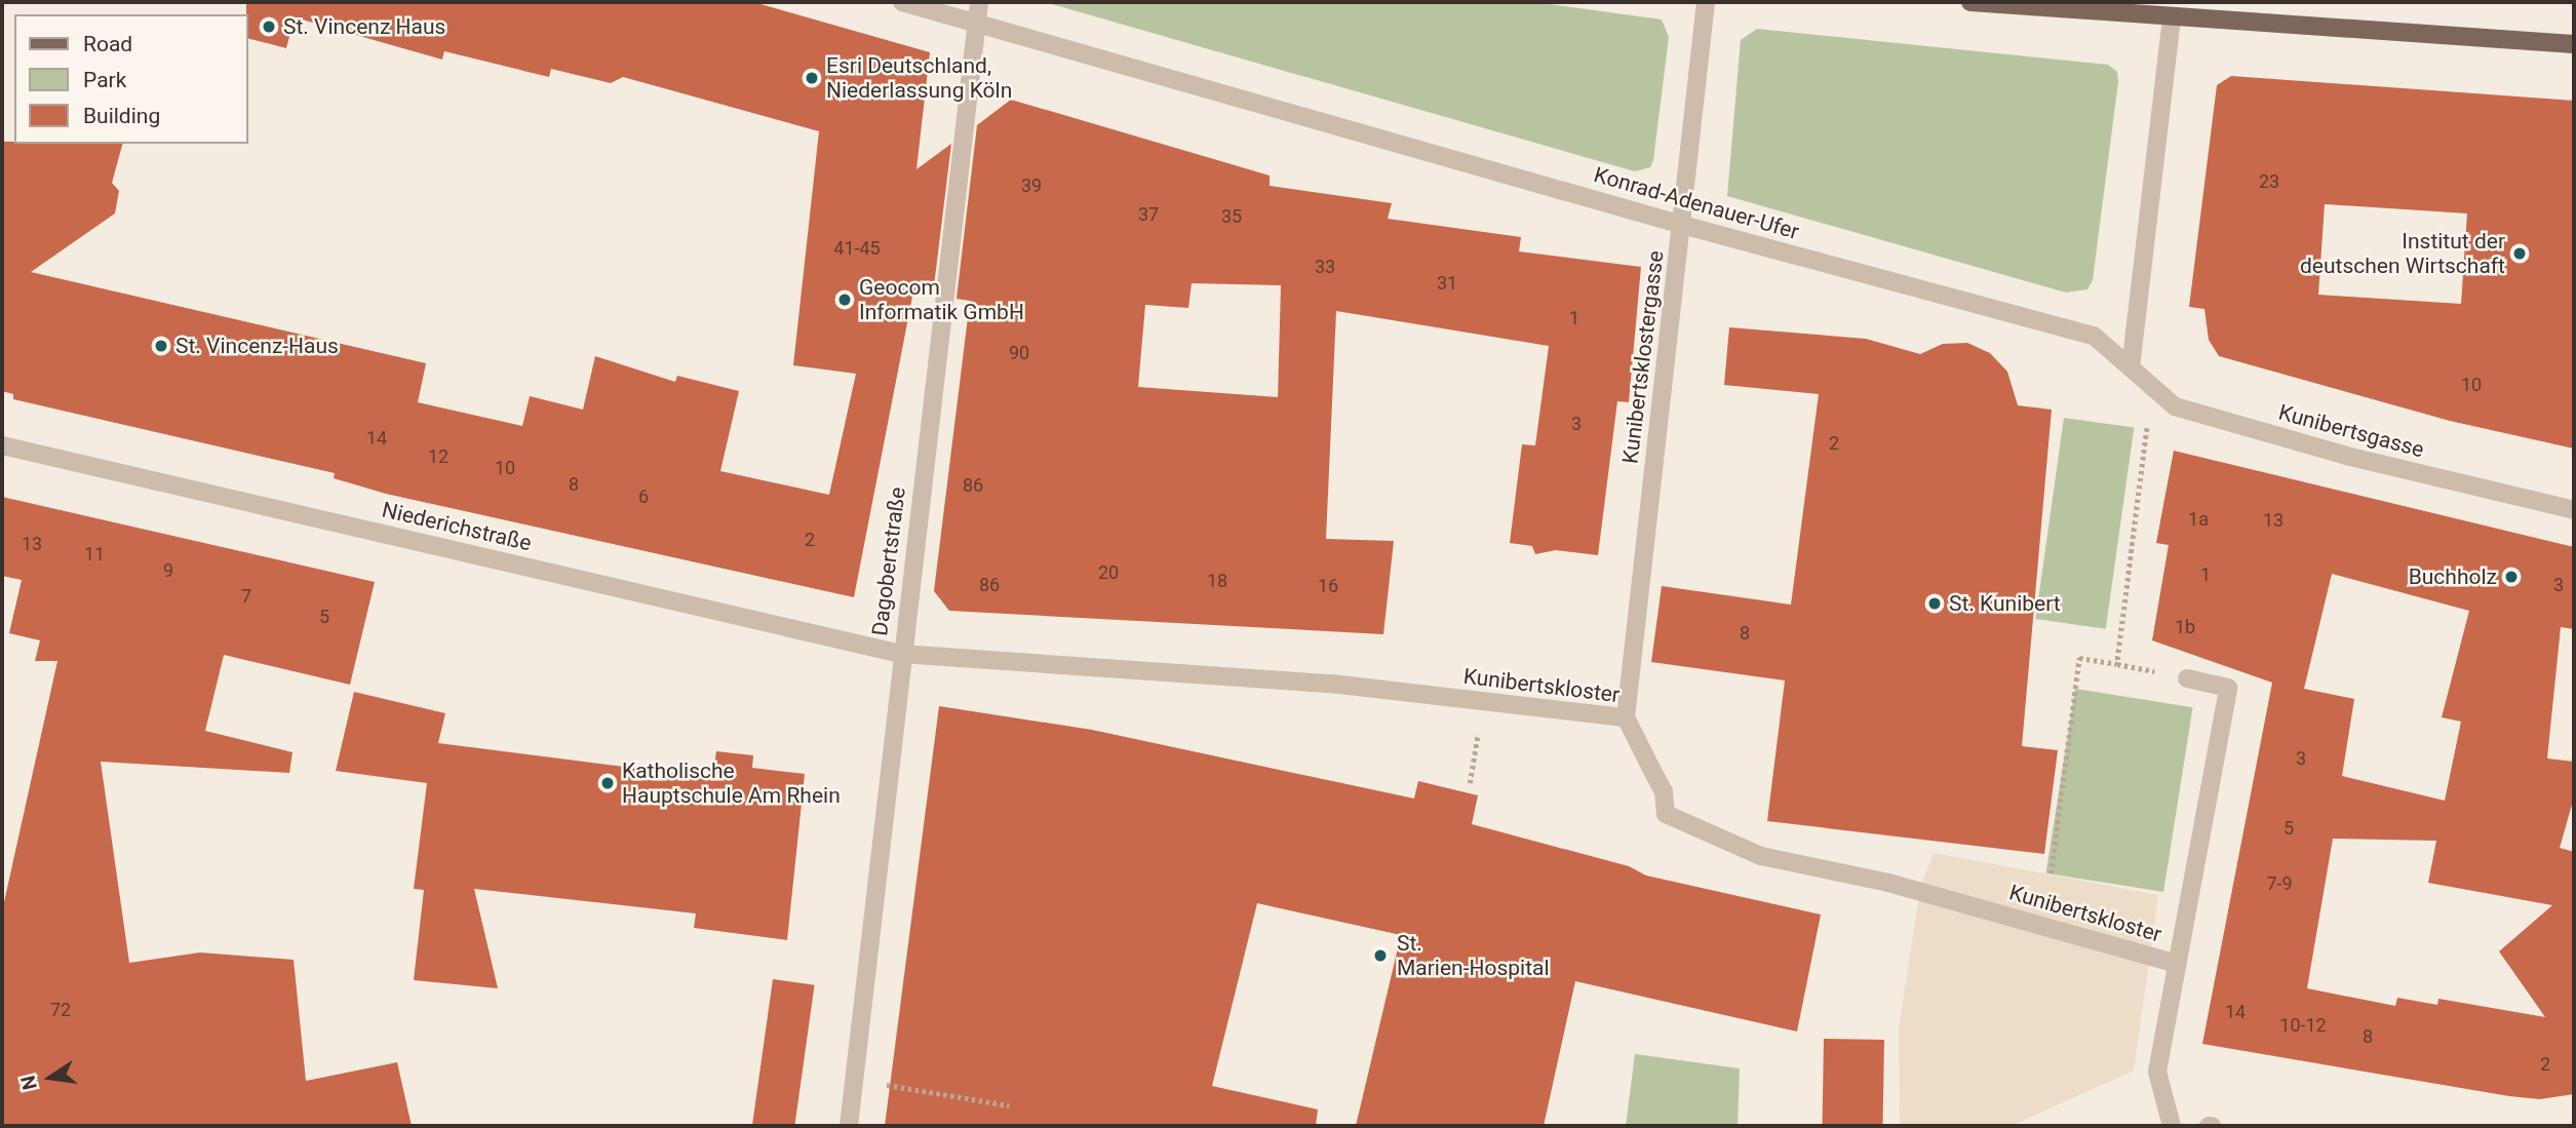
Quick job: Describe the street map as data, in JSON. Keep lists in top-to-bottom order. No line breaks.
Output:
{"streets":{"street":["Konrad-Adenauer-Ufer","Kunibertsklostergasse","Kunibertsgasse","Niederichstraße","Dagobertstraße","Kunibertskloster"]},"crossings":[["Konrad-Adenauer-Ufer","Kunibertsklostergasse"],["Konrad-Adenauer-Ufer","Kunibertsgasse"],["Konrad-Adenauer-Ufer","Dagobertstraße"],["Kunibertsklostergasse","Kunibertskloster"],["Niederichstraße","Dagobertstraße"],["Niederichstraße","Kunibertskloster"],["Dagobertstraße","Kunibertskloster"]],"places":["St. Vincenz Haus","Esri Deutschland, Niederlassung Köln","Institut der deutschen Wirtschaft","Geocom Informatik GmbH","St. Vincenz-Haus","Buchholz","St. Kunibert","Katholische Hauptschule Am Rhein","St. Marien-Hospital"],"house_numbers":["23","39","37","35","41-45","33","31","1","90","10","3","14","2","12","10","8","86","6","1a","13","2","13","11","9","20","1","18","86","3","16","7","5","1b","8","3","5","7-9","72","14","10-12","8","2"],"legend":["Road","Park","Building"],"north":"left"}
